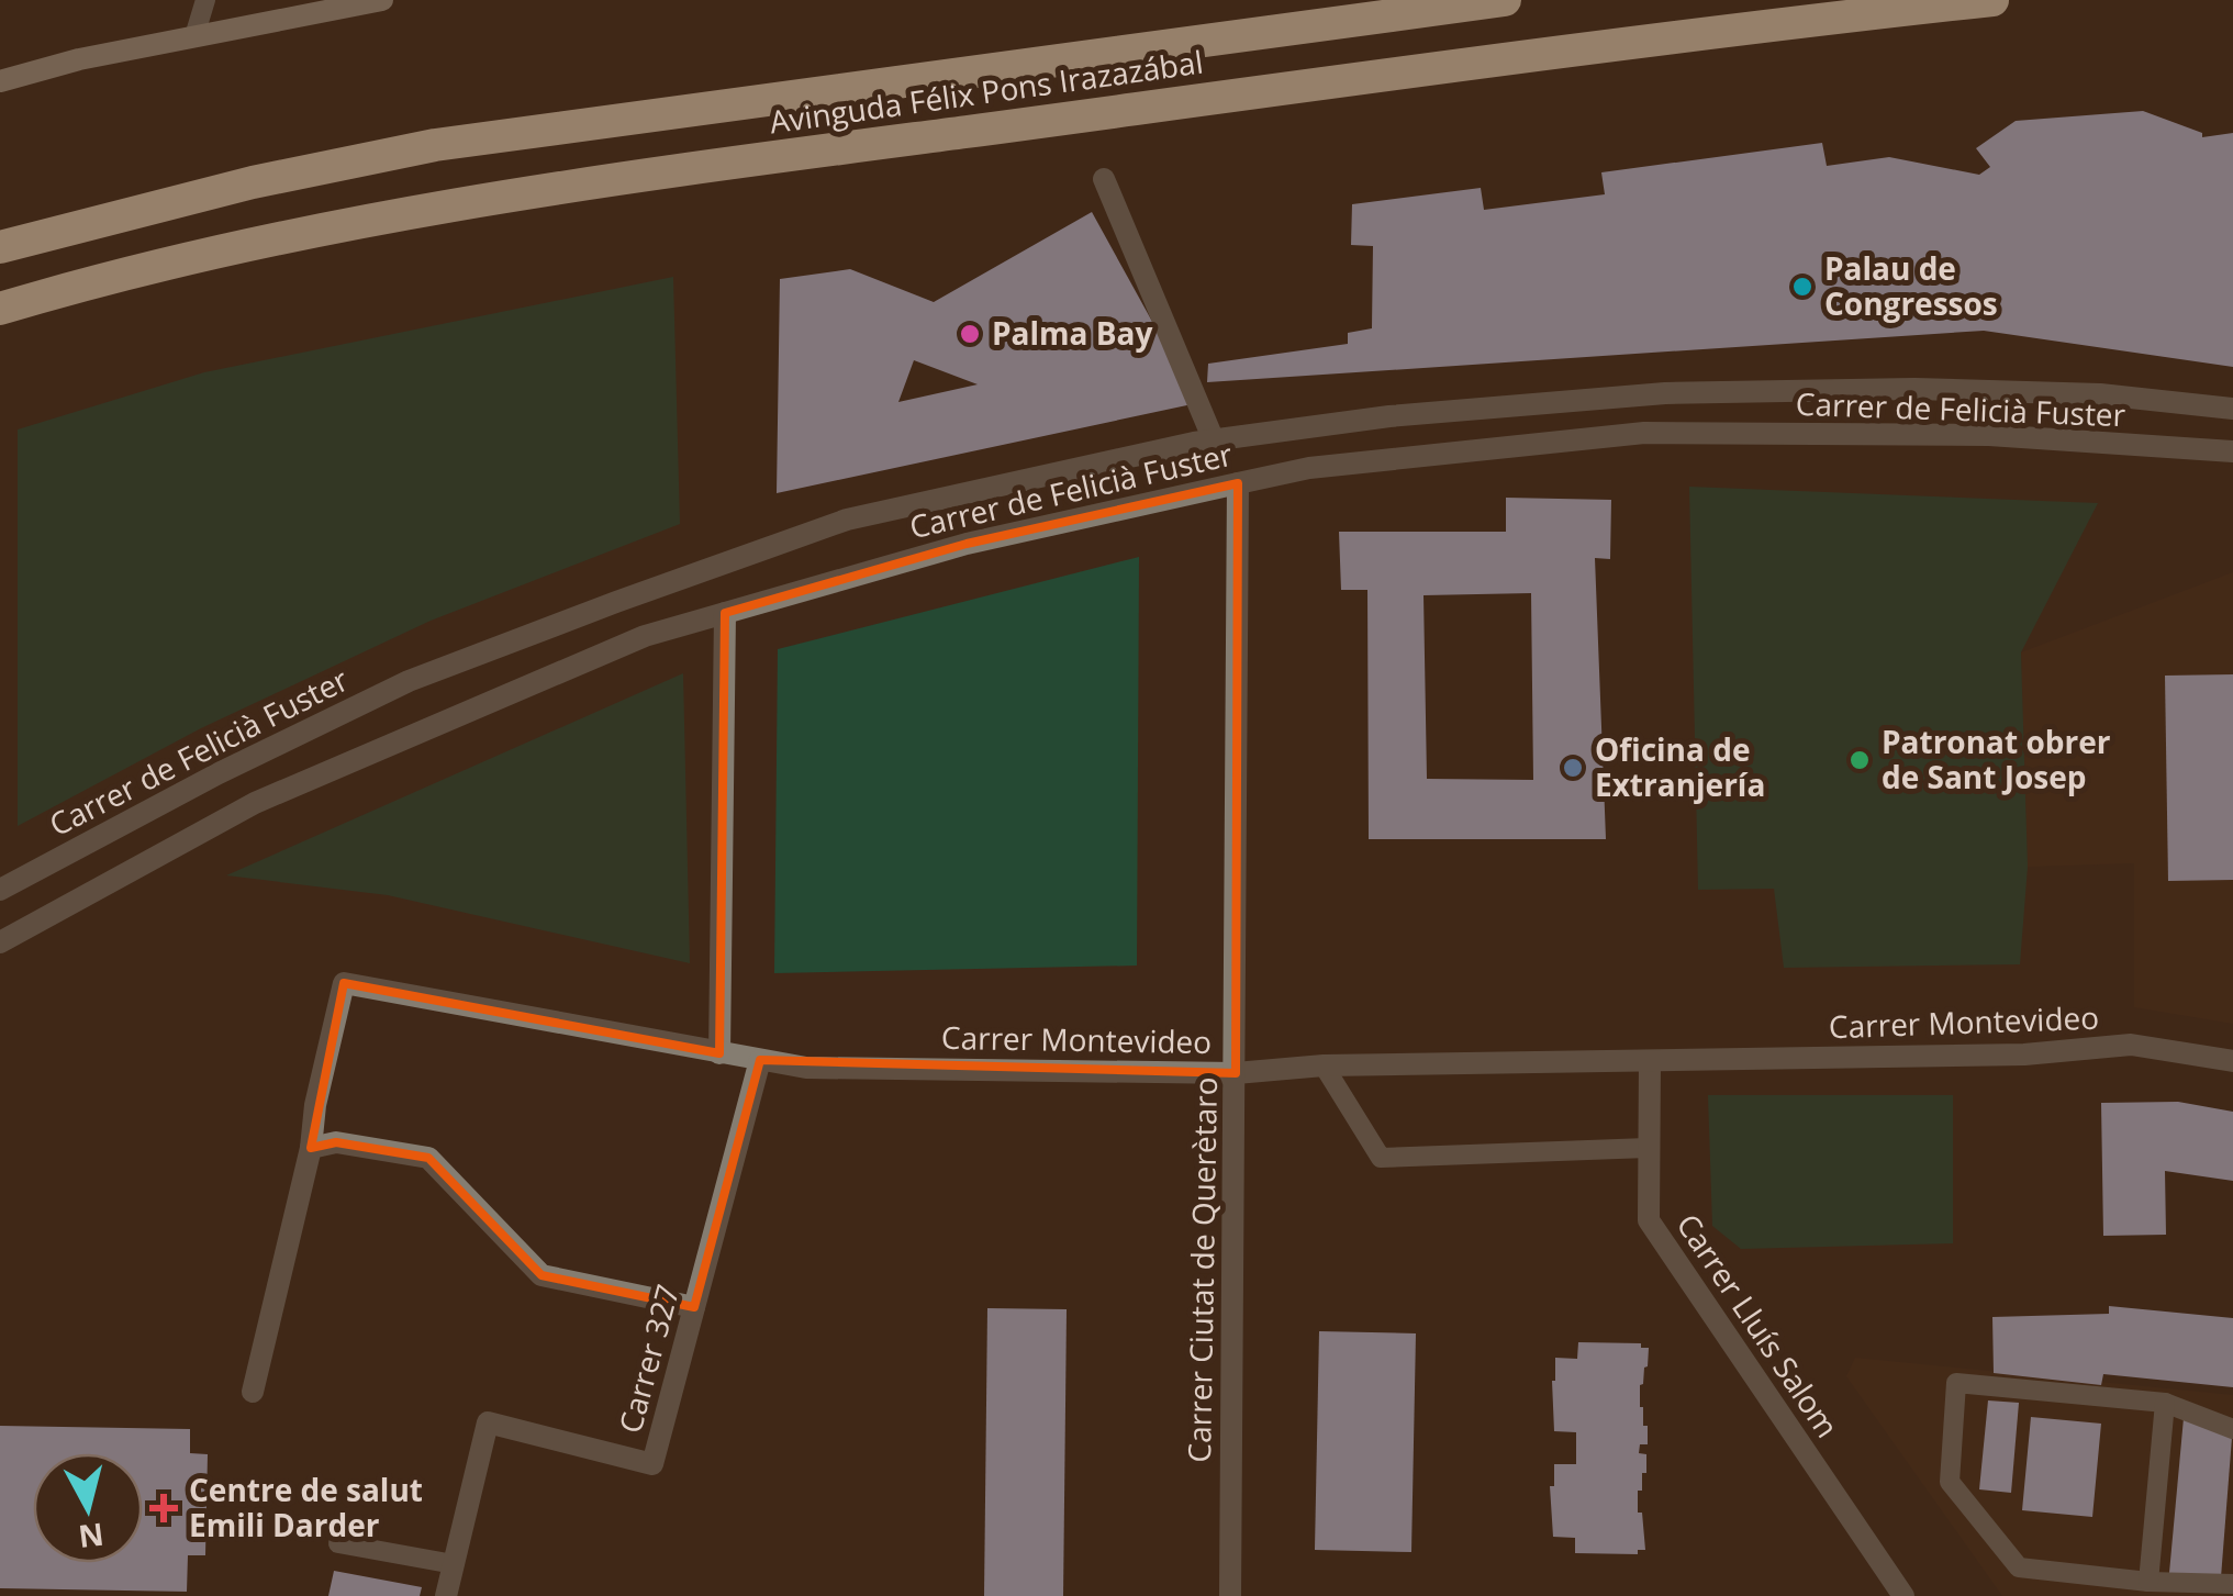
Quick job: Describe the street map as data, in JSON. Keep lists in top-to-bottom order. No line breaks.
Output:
{"streets":{"highway":["Avinguda Félix Pons Irazazábal"],"street":["Carrer de Felicià Fuster","Carrer Montevideo","Carrer Ciutat de Querètaro","Carrer Lluís Salom","Carrer 327"]},"crossings":[["Carrer de Felicià Fuster","Carrer Ciutat de Querètaro"],["Carrer Montevideo","Carrer Ciutat de Querètaro"],["Carrer Montevideo","Carrer Lluís Salom"],["Carrer Montevideo","Carrer 327"]],"places":{"other":["Palau de Congressos","Palma Bay","Patronat obrer de Sant Josep","Oficina de Extranjería"],"health":["Centre de salut Emili Darder"]},"north":"bottom"}
